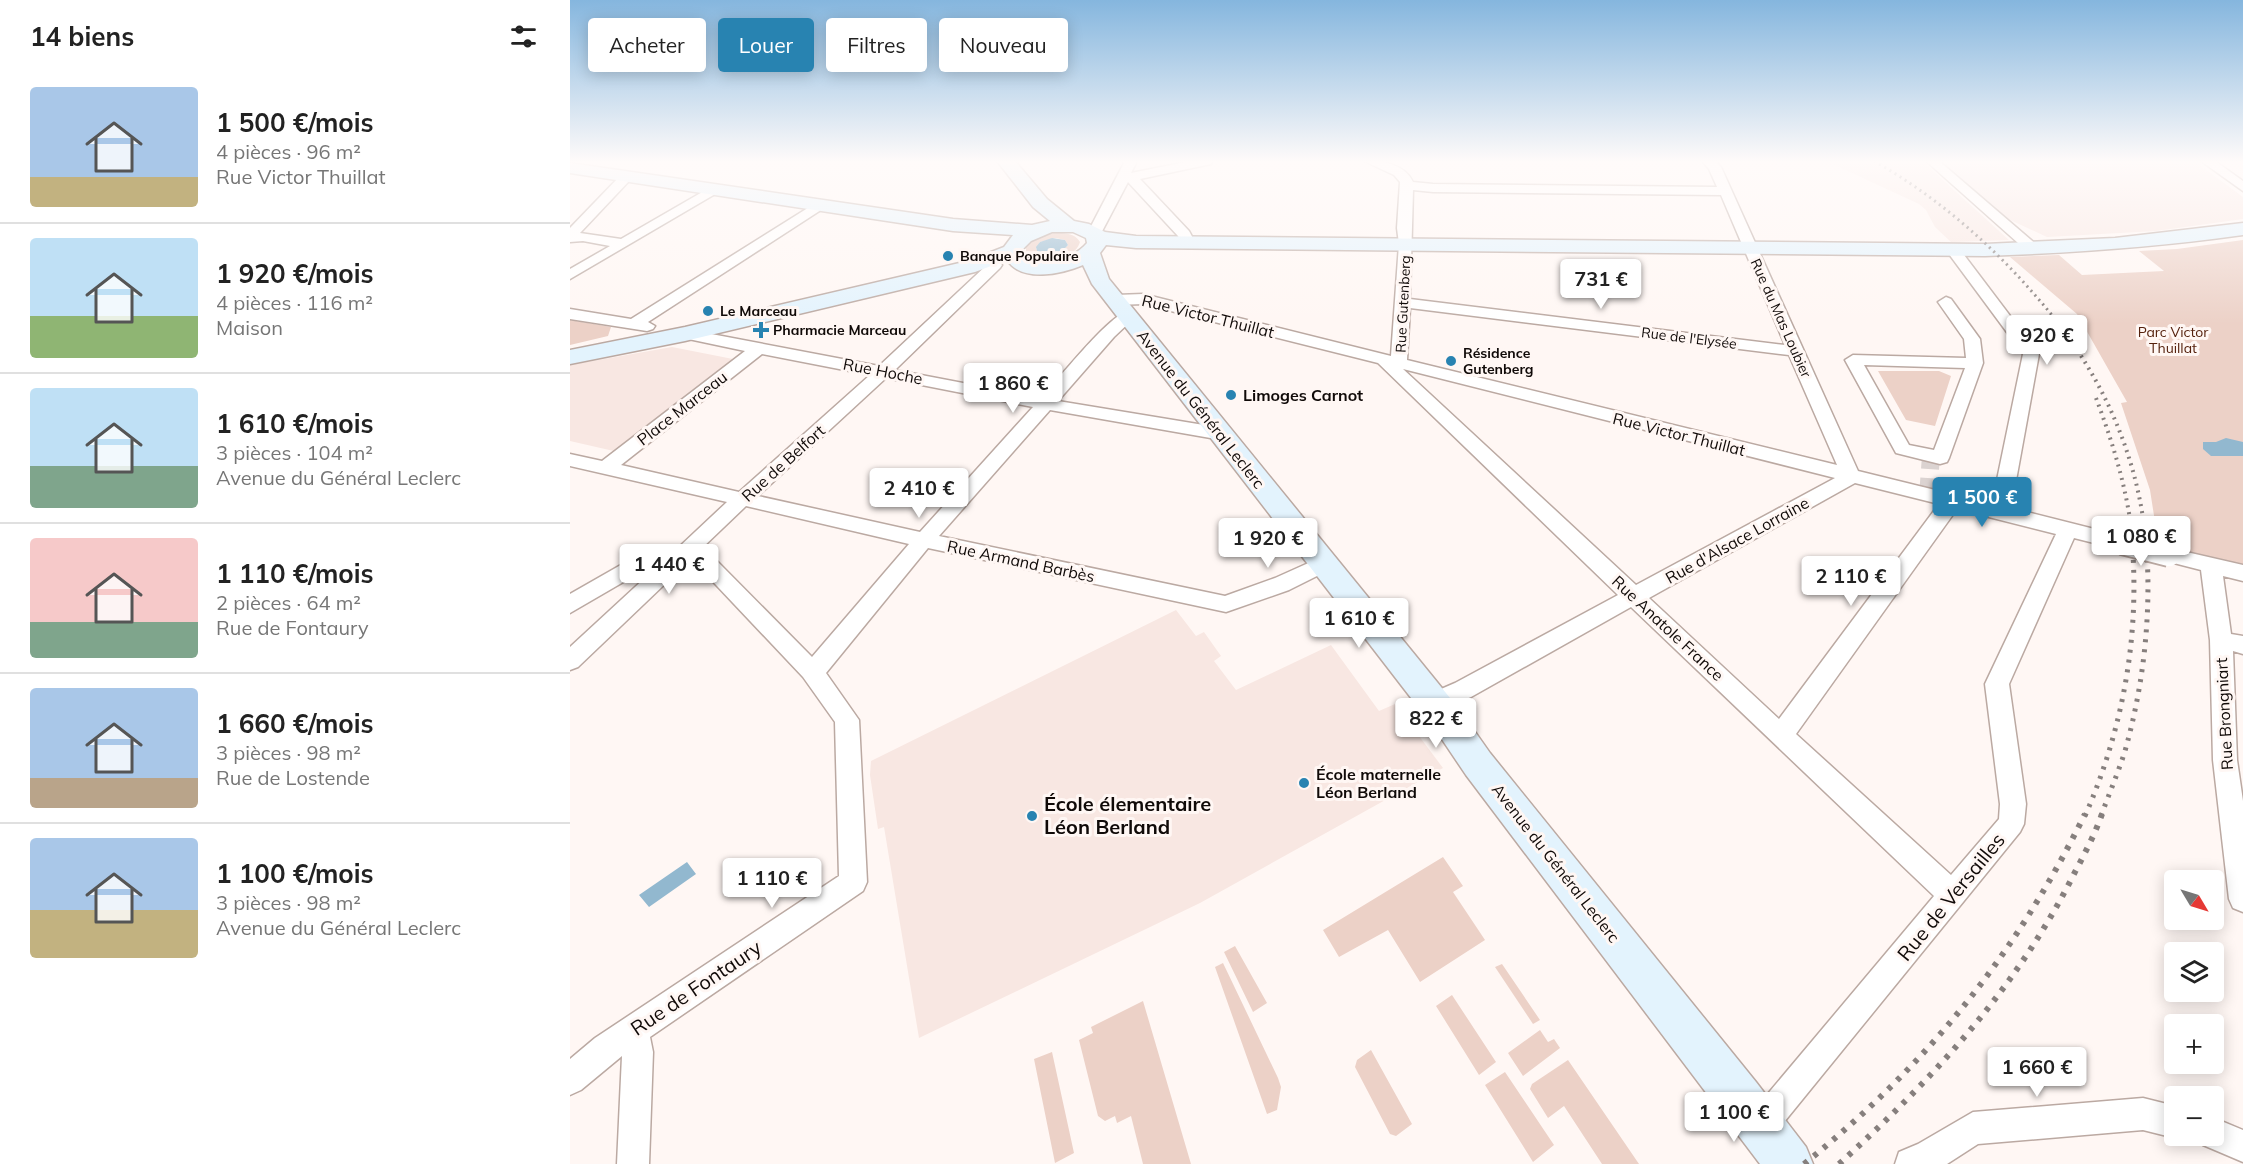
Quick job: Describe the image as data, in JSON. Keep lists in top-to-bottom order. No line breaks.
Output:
{"streets":{"main road":["Avenue du Général Leclerc"],"street":["Rue Gutenberg","Rue Victor Thuillat","Rue du Mas Loubier","Rue de l'Elysée","Rue Hoche","Place Marceau","Rue de Belfort","Rue d'Alsace Lorraine","Rue Armand Barbès","Rue Anatole France","Rue Brongniart","Rue de Versailles","Rue de Fontaury"]},"crossings":[["Rue Gutenberg","Rue Victor Thuillat"],["Rue Gutenberg","Rue de l'Elysée"],["Rue Gutenberg","Rue Anatole France"],["Rue Victor Thuillat","Rue du Mas Loubier"],["Rue Victor Thuillat","Avenue du Général Leclerc"],["Rue Victor Thuillat","Rue d'Alsace Lorraine"],["Rue Victor Thuillat","Rue Anatole France"],["Rue Victor Thuillat","Rue Brongniart"],["Rue Victor Thuillat","Rue de Versailles"],["Rue du Mas Loubier","Rue de l'Elysée"],["Rue du Mas Loubier","Rue d'Alsace Lorraine"],["Rue Hoche","Place Marceau"],["Rue Hoche","Avenue du Général Leclerc"],["Rue Hoche","Rue de Belfort"],["Place Marceau","Rue Armand Barbès"],["Avenue du Général Leclerc","Rue d'Alsace Lorraine"],["Avenue du Général Leclerc","Rue Armand Barbès"],["Avenue du Général Leclerc","Rue de Versailles"],["Rue de Belfort","Rue Armand Barbès"],["Rue de Belfort","Rue de Fontaury"],["Rue d'Alsace Lorraine","Rue Anatole France"],["Rue Anatole France","Rue de Versailles"]],"parks":["Parc Victor Thuillat"],"places":{"other":["Banque Populaire","Le Marceau","Résidence Gutenberg","Limoges Carnot","École maternelle Léon Berland","École élementaire Léon Berland"],"health":["Pharmacie Marceau"]},"north":"bottom right","page":{"heading":"14 biens","chip":["Acheter","Louer","Filtres","Nouveau"],"list":[{"name":"1 500 €/mois","note":"4 pièces · 96 m² · Rue Victor Thuillat"},{"name":"1 920 €/mois","note":"4 pièces · 116 m² · Maison"},{"name":"1 610 €/mois","note":"3 pièces · 104 m² · Avenue du Général Leclerc"},{"name":"1 110 €/mois","note":"2 pièces · 64 m² · Rue de Fontaury"},{"name":"1 660 €/mois","note":"3 pièces · 98 m² · Rue de Lostende"},{"name":"1 100 €/mois","note":"3 pièces · 98 m² · Avenue du Général Leclerc"}],"price":["731 €","920 €","1 860 €","2 410 €","1 500 €","1 080 €","1 920 €","1 440 €","2 110 €","1 610 €","822 €","1 110 €","1 660 €","1 100 €"],"map_buttons":["+","−"]}}
